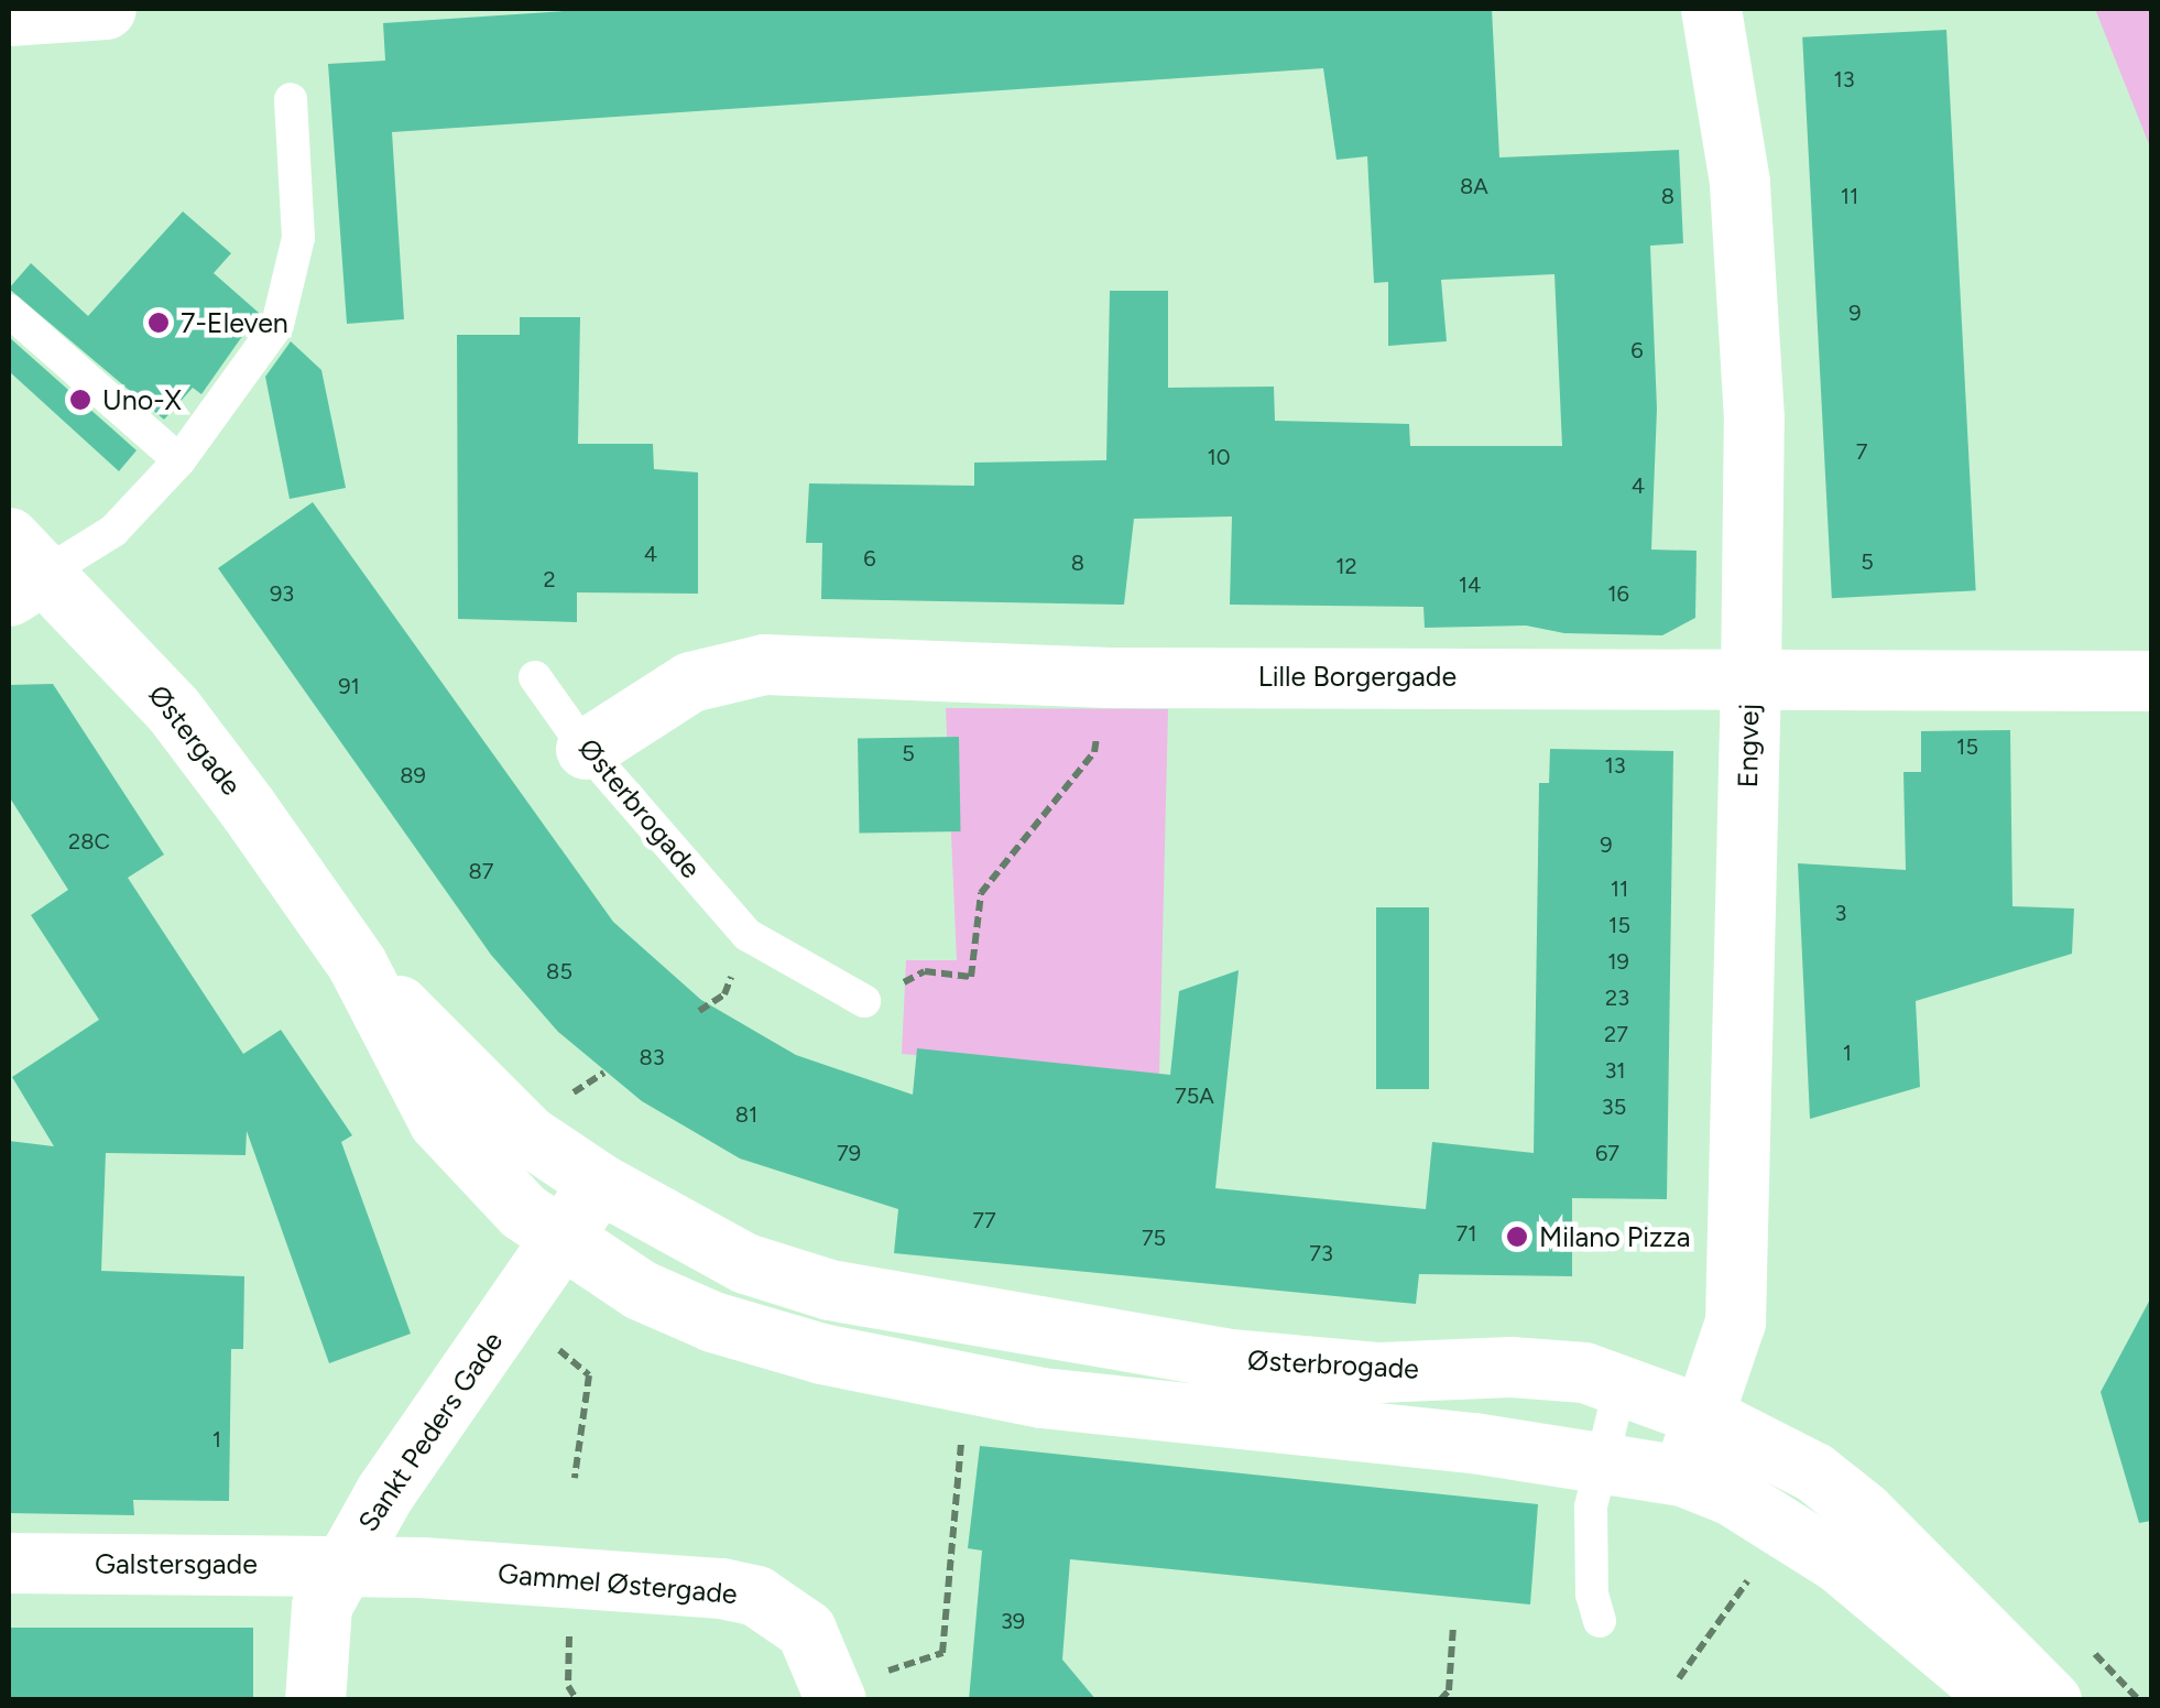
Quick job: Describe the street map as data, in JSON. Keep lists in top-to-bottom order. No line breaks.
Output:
{"streets":{"street":["Lille Borgergade","Østergade","Engvej","Østerbrogade","Sankt Peders Gade","Galstersgade","Gammel Østergade"]},"crossings":[["Lille Borgergade","Engvej"],["Lille Borgergade","Østerbrogade"],["Østergade","Østerbrogade"],["Østergade","Sankt Peders Gade"],["Engvej","Østerbrogade"],["Østerbrogade","Sankt Peders Gade"],["Sankt Peders Gade","Galstersgade"],["Sankt Peders Gade","Gammel Østergade"],["Galstersgade","Gammel Østergade"]],"places":["7-Eleven","Uno-X","Milano Pizza"],"house_numbers":["13","8A","8","11","9","6","7","10","4","4","6","5","8","12","2","14","93","16","91","15","5","13","89","28C","9","87","11","3","15","19","85","23","27","1","83","31","75A","35","81","79","67","77","71","75","73","1","39"]}
